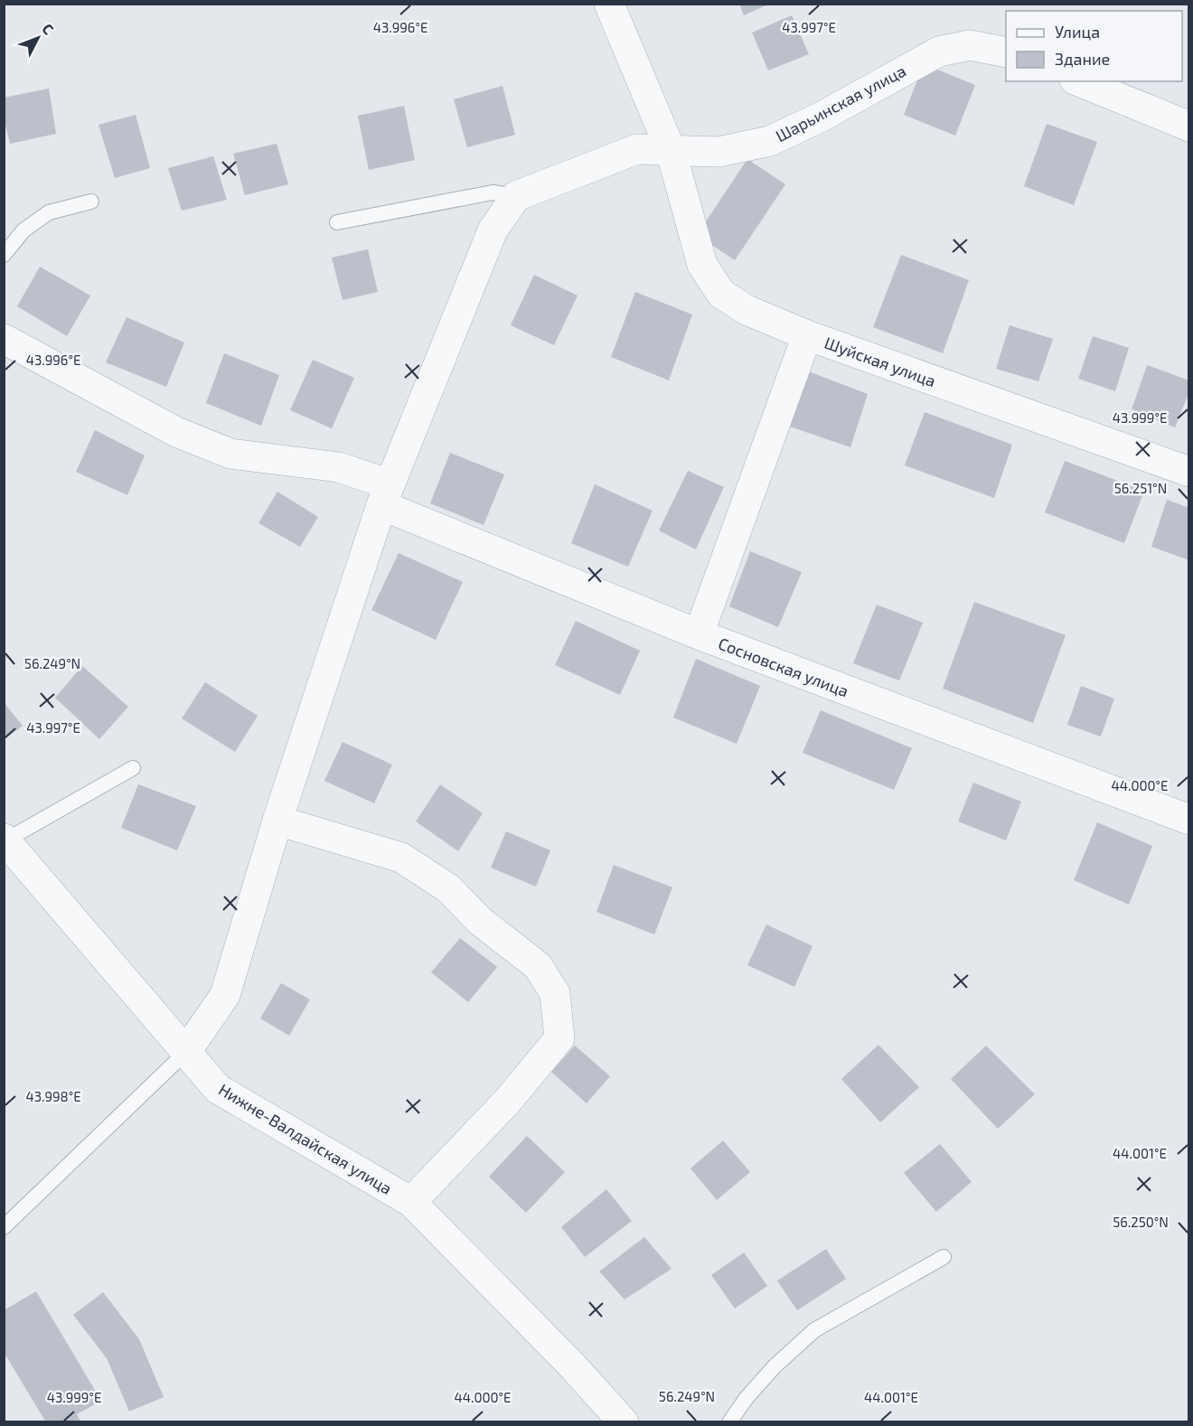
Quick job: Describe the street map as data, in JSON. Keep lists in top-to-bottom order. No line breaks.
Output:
{"streets":{"street":["Шарьинская улица","Шуйская улица","Сосновская улица","Нижне-Валдайская улица"]},"crossings":[["Шарьинская улица","Шуйская улица"]],"legend":["Улица","Здание"],"north":"top right","coordinates":["43.996°E","43.997°E","43.999°E","56.251°N","56.249°N","44.000°E","43.998°E","44.001°E","56.250°N"]}
